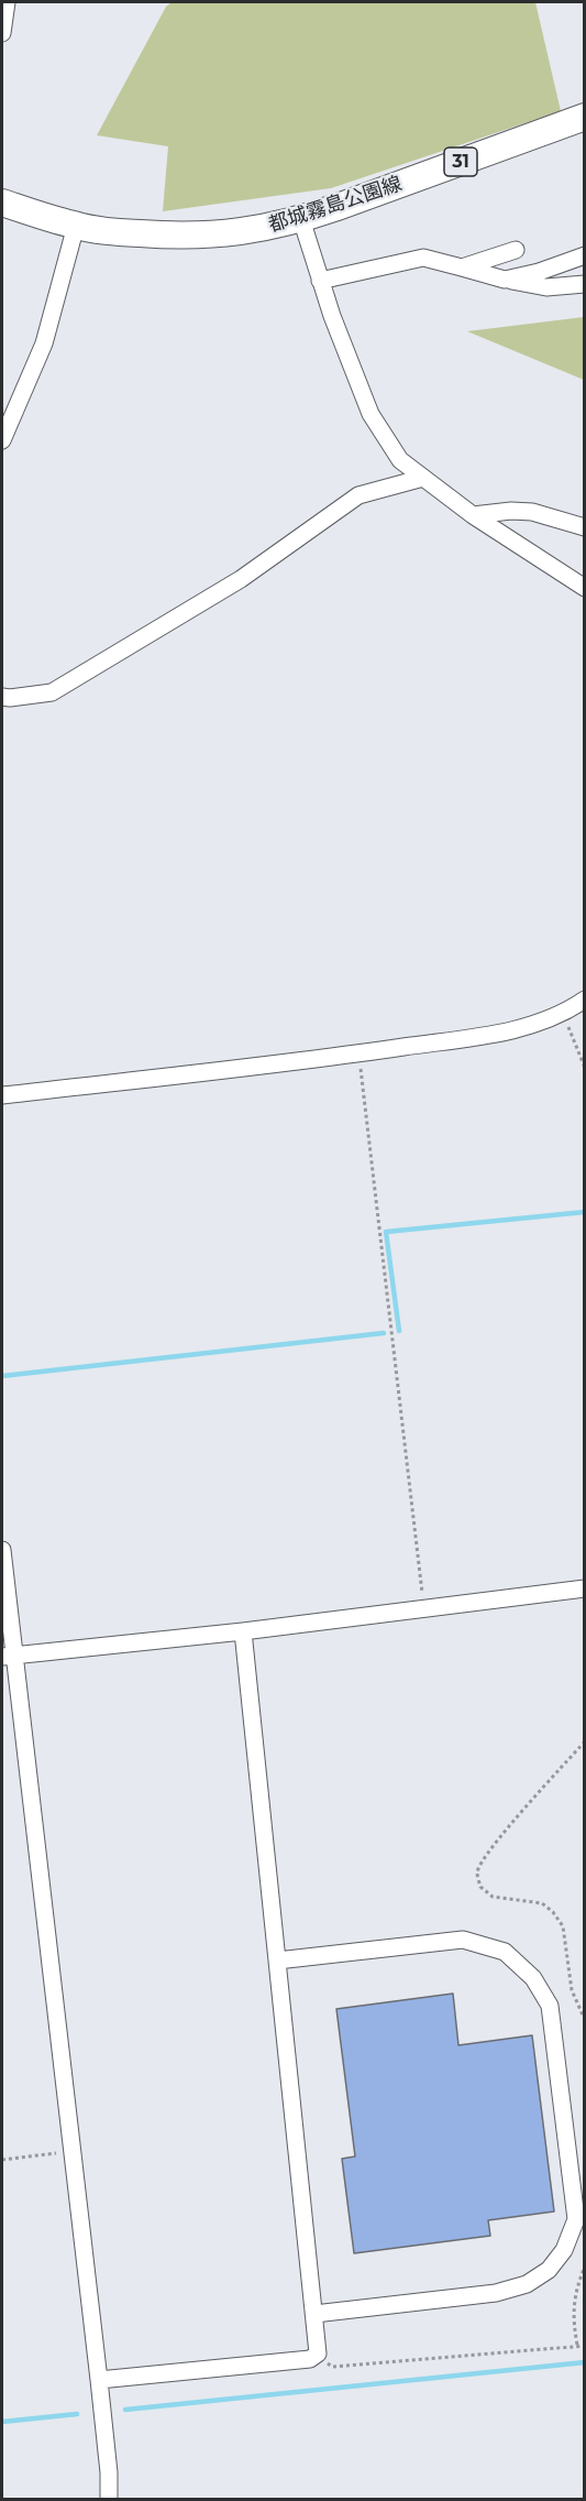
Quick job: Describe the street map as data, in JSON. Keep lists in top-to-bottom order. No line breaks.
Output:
{"streets":{"main road":["31","都城霧島公園線"]}}
